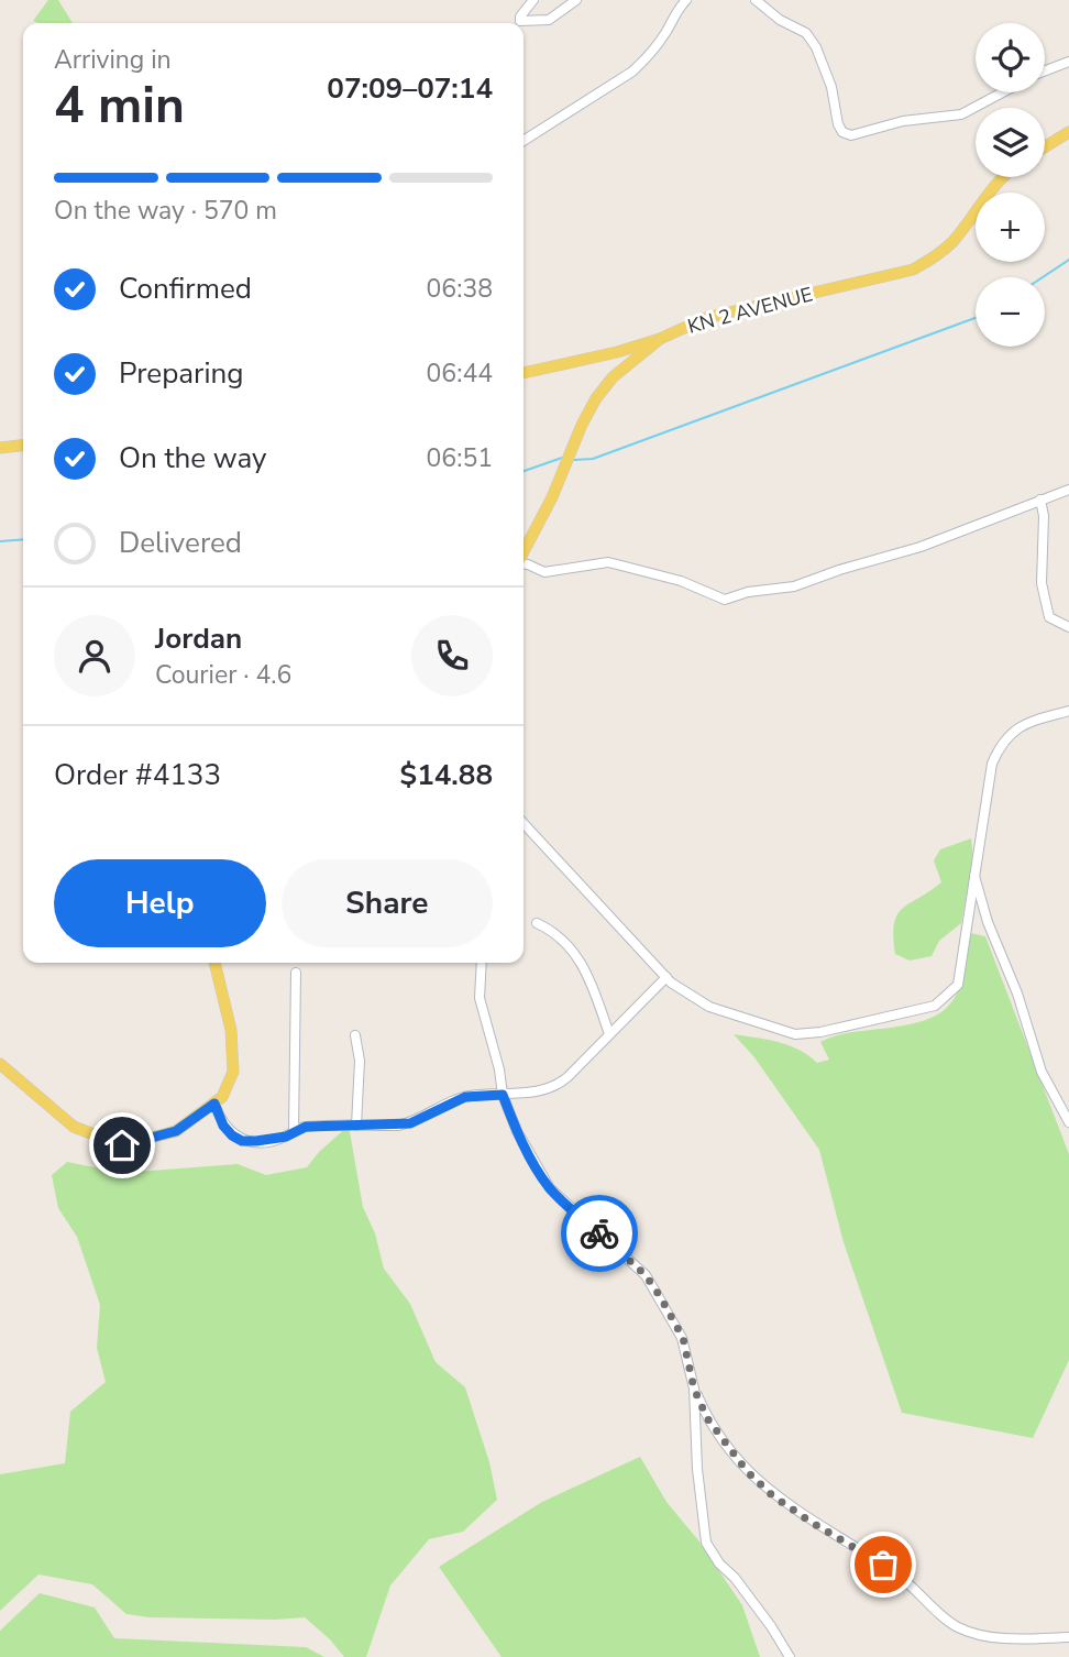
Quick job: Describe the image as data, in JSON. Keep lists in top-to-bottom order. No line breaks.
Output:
{"streets":{"main road":["KN 2 AVENUE"]},"page":{"map_buttons":["+","−"],"heading":["4 min","Arriving in","07:09–07:14"],"panel":["Jordan","Courier · 4.6","Order #4133","$14.88"],"bar":"On the way · 570 m","list":[["Confirmed","06:38"],["Preparing","06:44"],["On the way","06:51"],"Delivered"],"buttons":["Help","Share"]}}
